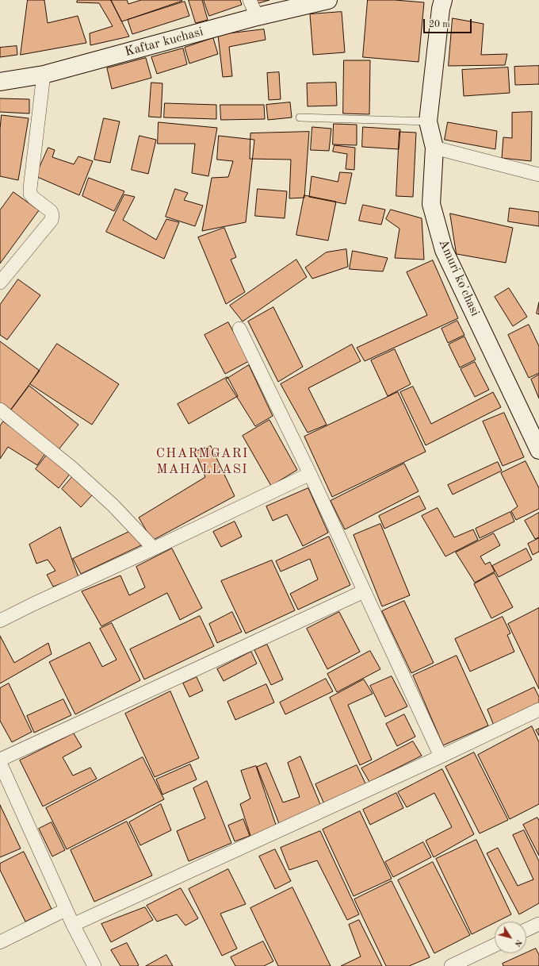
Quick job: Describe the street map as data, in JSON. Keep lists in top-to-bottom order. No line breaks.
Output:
{"streets":{"street":["Kaftar kuchasi","Amuri ko'chasi"]},"districts":["CHARMGARI MAHALLASI"],"scale_bar":"20 m","north":"bottom right"}
